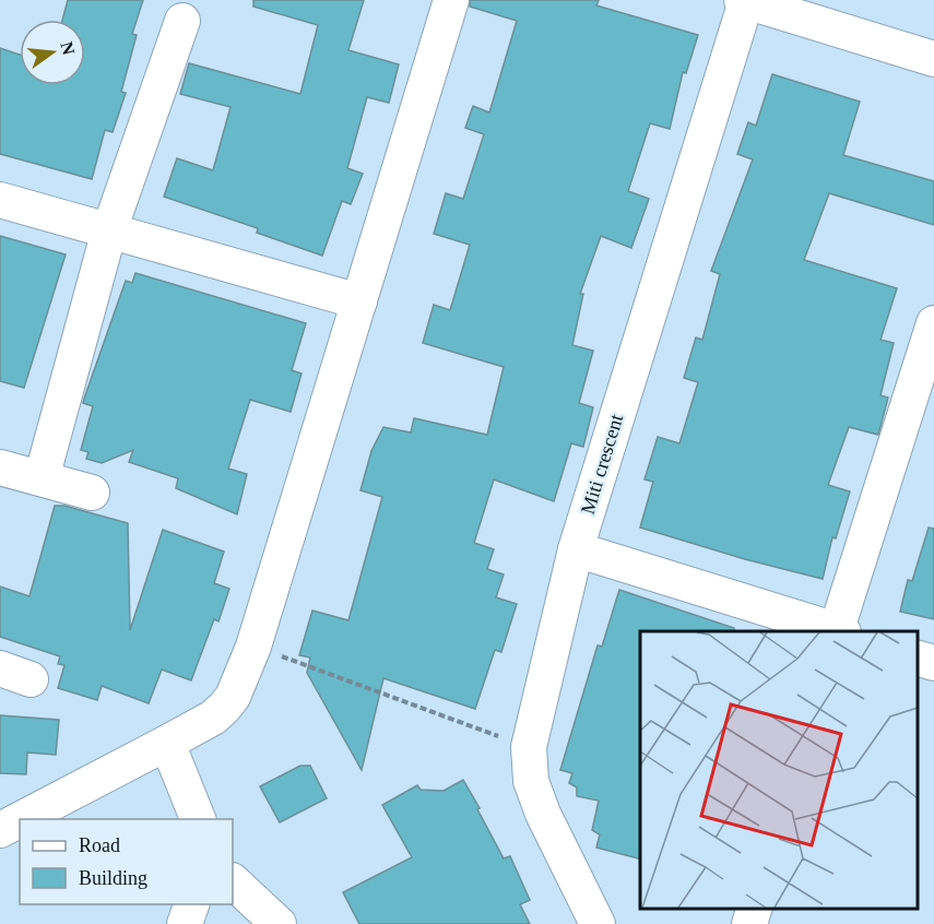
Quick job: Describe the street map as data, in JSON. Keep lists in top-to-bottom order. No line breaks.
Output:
{"streets":{"street":["Miti crescent"]},"legend":["Road","Building"],"north":"right"}
